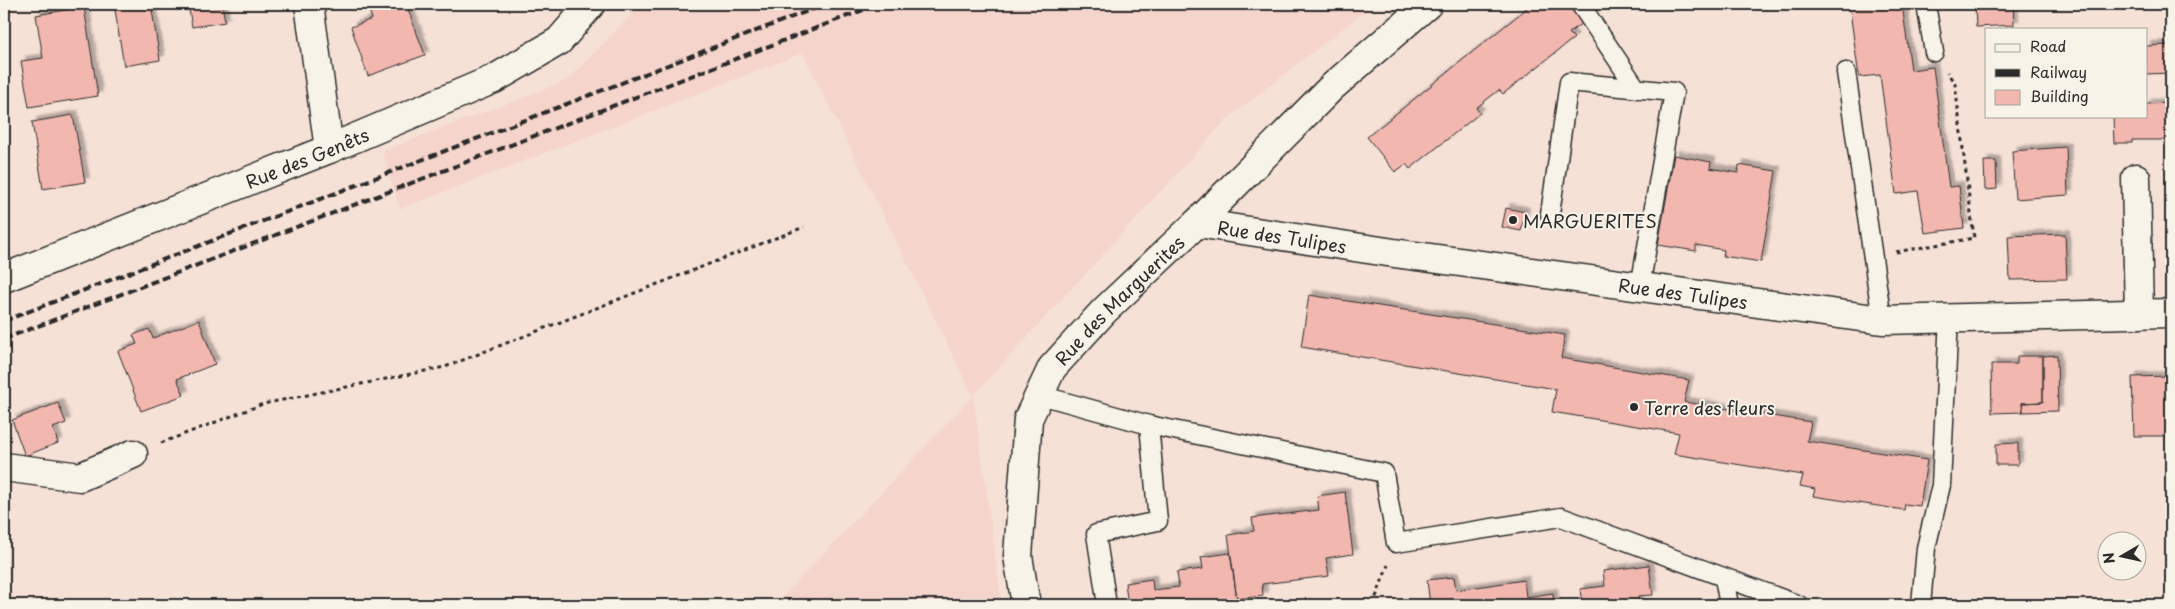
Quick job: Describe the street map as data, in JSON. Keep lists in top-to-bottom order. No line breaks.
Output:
{"streets":{"street":["Rue des Genêts","Rue des Tulipes","Rue des Marguerites"]},"crossings":[["Rue des Tulipes","Rue des Marguerites"]],"places":["MARGUERITES","Terre des fleurs"],"legend":["Road","Railway","Building"],"north":"left"}
